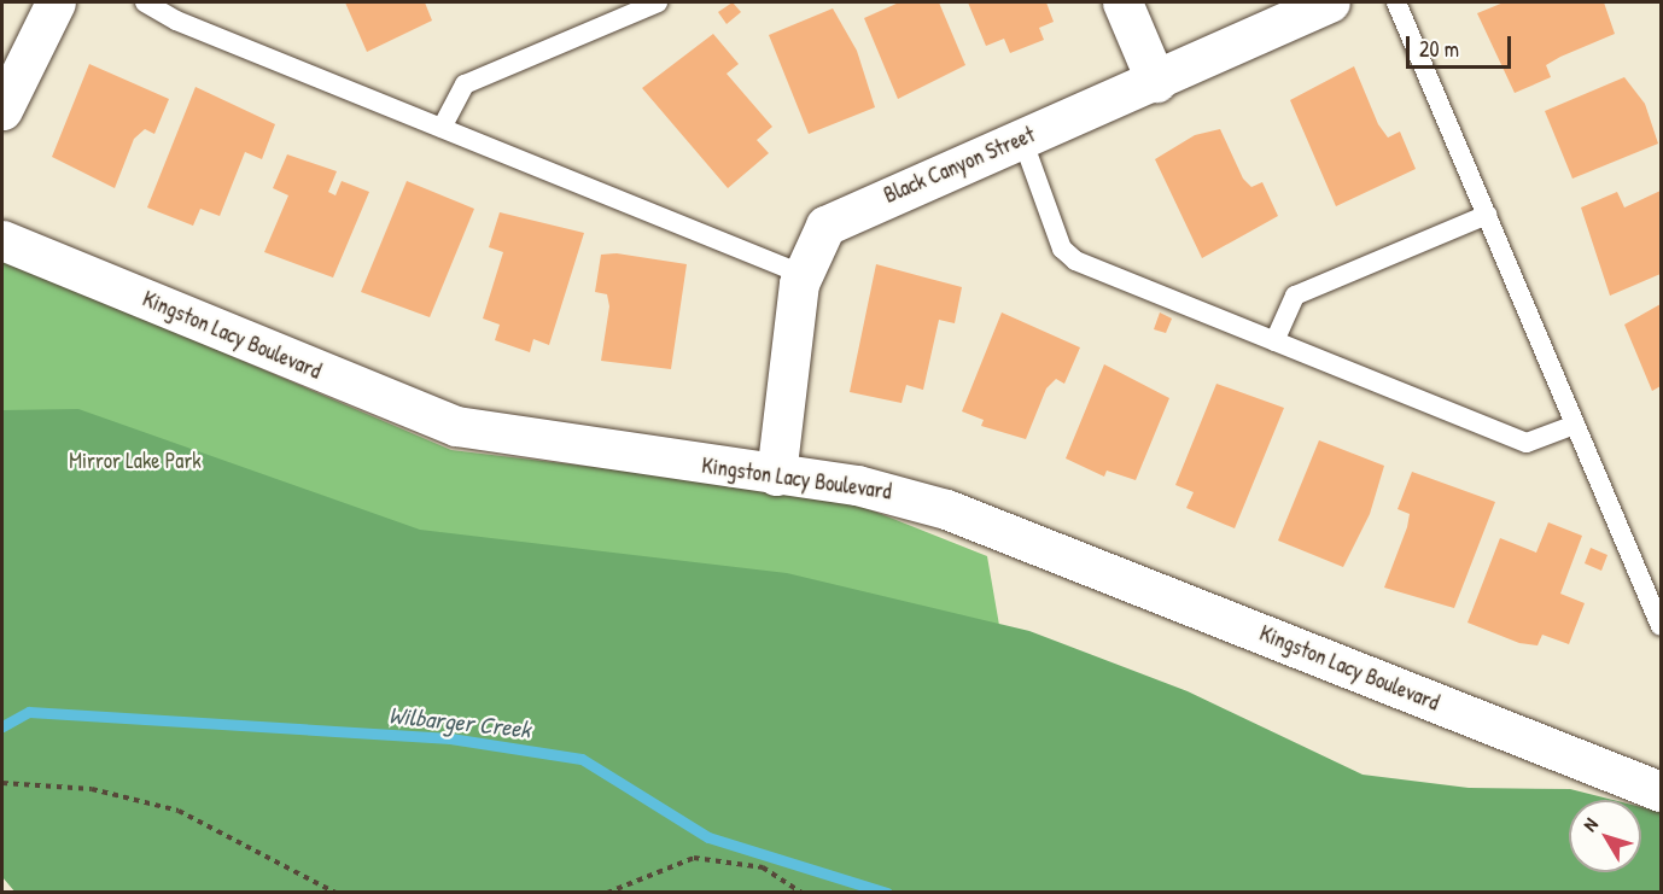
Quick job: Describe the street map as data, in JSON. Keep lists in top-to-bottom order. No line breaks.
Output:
{"streets":{"street":["Black Canyon Street","Kingston Lacy Boulevard"]},"crossings":[["Black Canyon Street","Kingston Lacy Boulevard"]],"water":["Wilbarger Creek"],"parks":["Mirror Lake Park"],"scale_bar":"20 m","north":"top left"}
